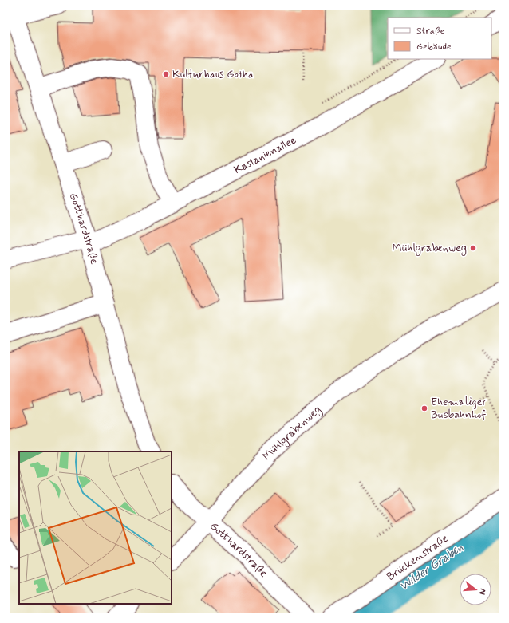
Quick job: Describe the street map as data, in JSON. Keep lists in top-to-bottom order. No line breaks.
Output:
{"streets":{"street":["Kastanienallee","Gotthardstraße","Mühlgrabenweg","Brückenstraße"]},"crossings":[["Kastanienallee","Gotthardstraße"],["Gotthardstraße","Mühlgrabenweg"]],"water":["Wilder Graben"],"places":["Kulturhaus Gotha","Mühlgrabenweg","Ehemaliger Busbahnhof"],"legend":["Straße","Gebäude"],"north":"right"}
